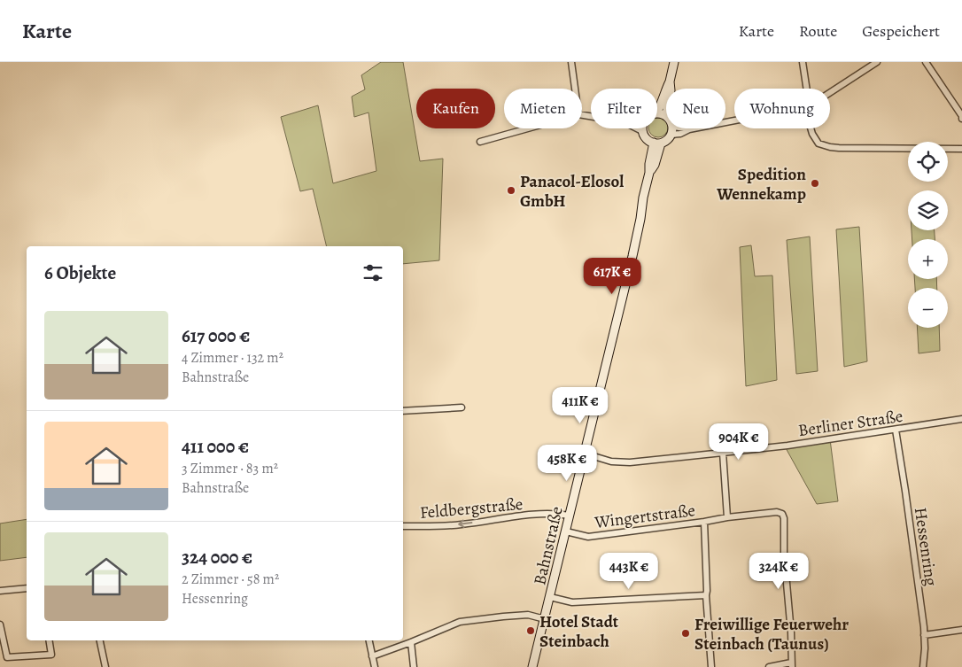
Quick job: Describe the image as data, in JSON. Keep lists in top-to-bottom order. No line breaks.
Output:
{"streets":{"main road":["Bahnstraße"],"street":["Berliner Straße","Feldbergstraße","Wingertstraße","Hessenring"]},"crossings":[["Berliner Straße","Bahnstraße"],["Berliner Straße","Hessenring"],["Feldbergstraße","Bahnstraße"],["Wingertstraße","Bahnstraße"]],"one_way":["Feldbergstraße"],"places":["Spedition Wennekamp","Panacol-Elosol GmbH","Hotel Stadt Steinbach","Freiwillige Feuerwehr Steinbach (Taunus)"],"page":{"header":"Karte","nav":["Karte","Route","Gespeichert"],"chip":["Kaufen","Mieten","Filter","Neu","Wohnung"],"map_buttons":["+","−"],"heading":"6 Objekte","price":["617K €","411K €","904K €","458K €","443K €","324K €"],"list":[{"name":"617 000 €","note":"4 Zimmer · 132 m² · Bahnstraße"},{"name":"411 000 €","note":"3 Zimmer · 83 m² · Bahnstraße"},{"name":"324 000 €","note":"2 Zimmer · 58 m² · Hessenring"}]}}
